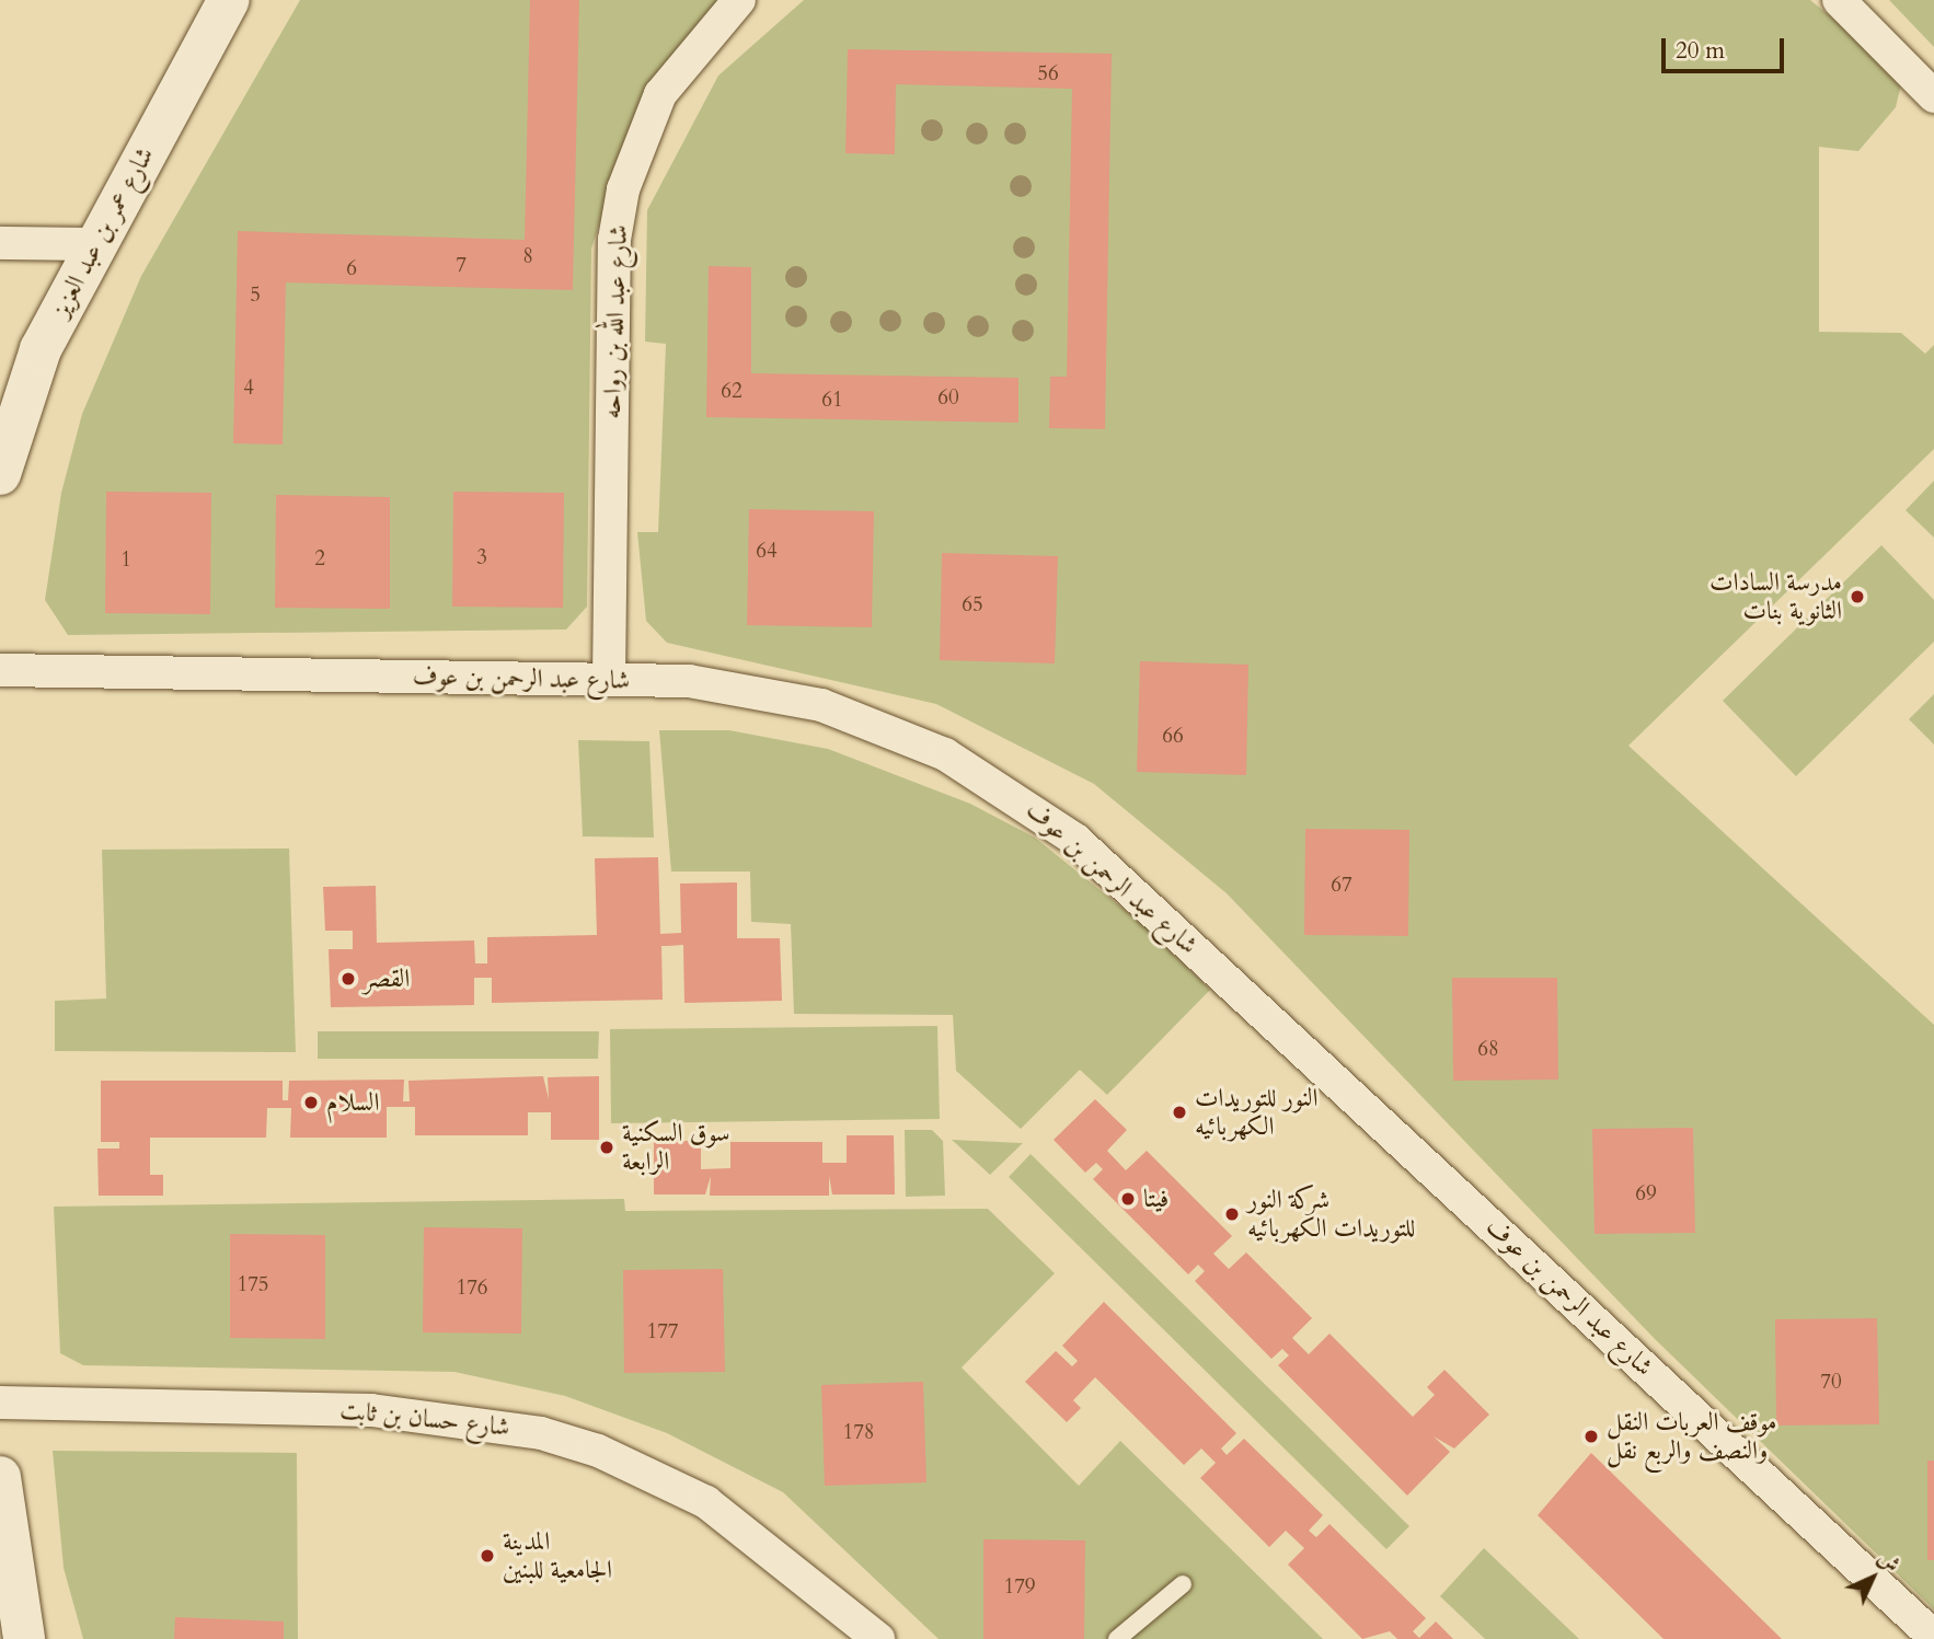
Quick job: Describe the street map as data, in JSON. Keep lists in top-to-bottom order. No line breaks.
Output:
{"streets":{"street":["شارع عمر بن عبد العزيز","شارع عبد الله بن رواحه","شارع عبد الرحمن بن عوف","شارع حسان بن ثابت"]},"crossings":[["شارع عبد الله بن رواحه","شارع عبد الرحمن بن عوف"]],"places":["مدرسة السادات الثانوية بنات","القصر","السلام","النور للتوريدات الكهربائيه","سوق السكنية الرابعة","فيتا","شركة النور للتوريدات الكهربائيه","موقف العربات النقل والنصف والربع نقل","المدينة الجامعية للبنين"],"house_numbers":["56","8","7","6","5","4","62","60","61","64","3","2","1","65","66","67","68","69","175","176","177","70","178","179"],"scale_bar":"20 m","north":"top right"}
